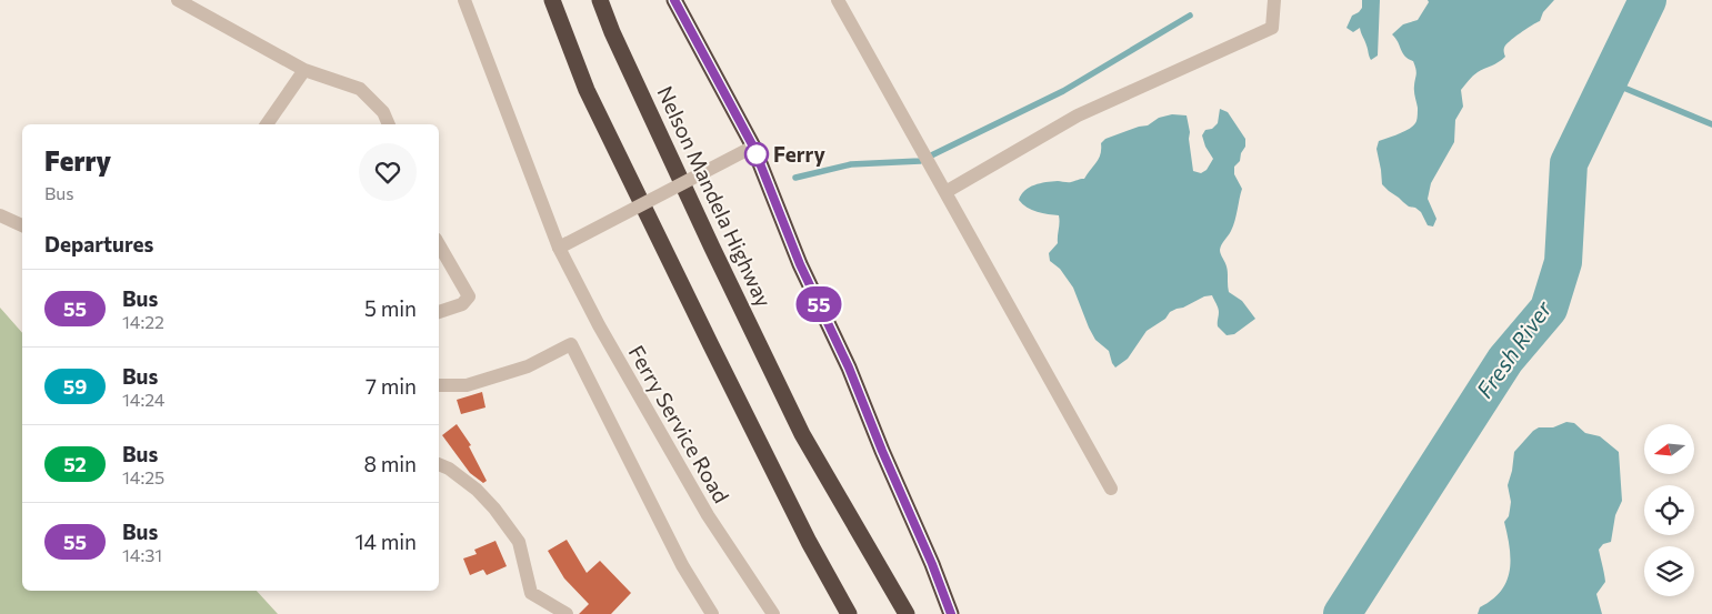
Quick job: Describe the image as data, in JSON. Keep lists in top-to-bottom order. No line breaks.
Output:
{"streets":{"highway":["Nelson Mandela Highway"],"street":["Ferry Service Road"]},"water":["Fresh River"],"places":["Ferry"],"lines":["bus line 55"],"north":"left","page":{"on_map":"55","heading":[["Ferry","Bus"],"Departures"],"list":[{"mark":"55","name":"Bus","note":"14:22","value":"5 min"},{"mark":"59","name":"Bus","note":"14:24","value":"7 min"},{"mark":"52","name":"Bus","note":"14:25","value":"8 min"},{"mark":"55","name":"Bus","note":"14:31","value":"14 min"}]}}
